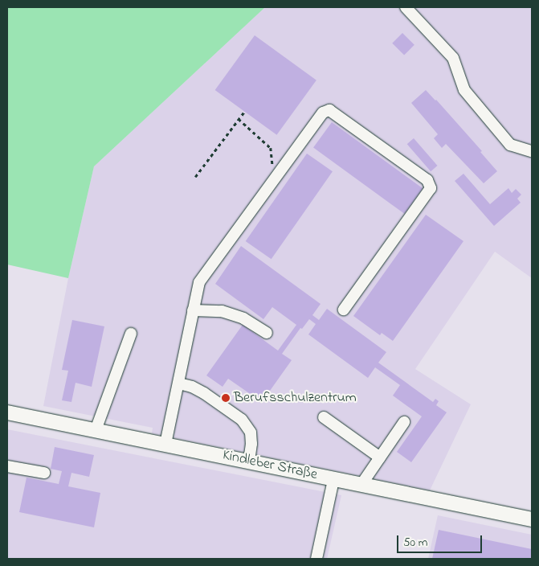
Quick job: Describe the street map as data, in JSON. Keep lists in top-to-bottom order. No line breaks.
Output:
{"streets":{"main road":["Kindleber Straße"]},"places":["Berufsschulzentrum"],"scale_bar":"50 m"}
